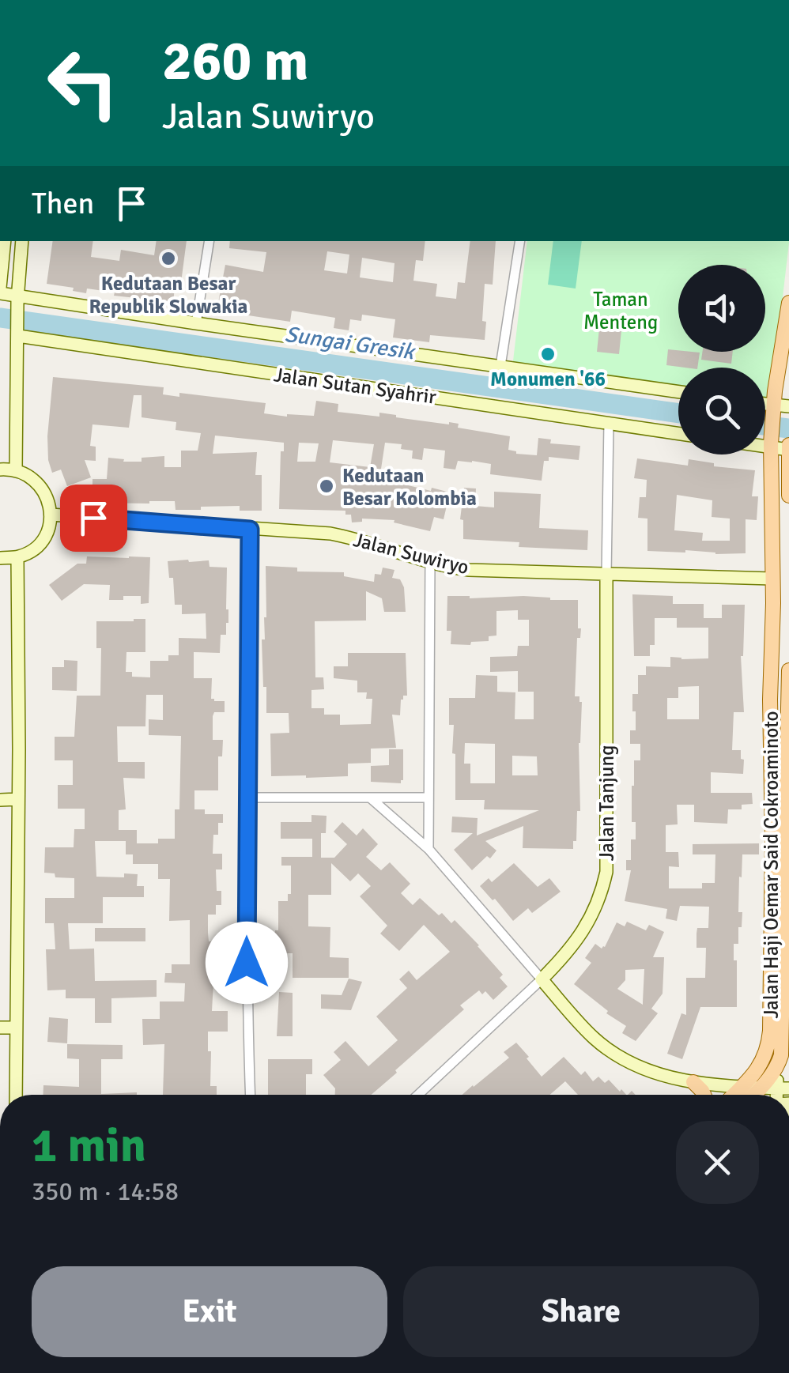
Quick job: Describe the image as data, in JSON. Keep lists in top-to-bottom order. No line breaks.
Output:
{"streets":{"main road":["Jalan Haji Oemar Said Cokroaminoto"],"street":["Jalan Sutan Syahrir","Jalan Suwiryo","Jalan Tanjung"]},"crossings":[["Jalan Sutan Syahrir","Jalan Tanjung"],["Jalan Suwiryo","Jalan Tanjung"],["Jalan Suwiryo","Jalan Haji Oemar Said Cokroaminoto"]],"water":["Sungai Gresik"],"parks":["Taman Menteng"],"places":["Kedutaan Besar Republik Slowakia","Monumen '66","Kedutaan Besar Kolombia"],"page":{"turn":["260 m","Jalan Suwiryo"],"then":"Then","heading":["1 min","350 m · 14:58"],"buttons":["Exit","Share"]}}
